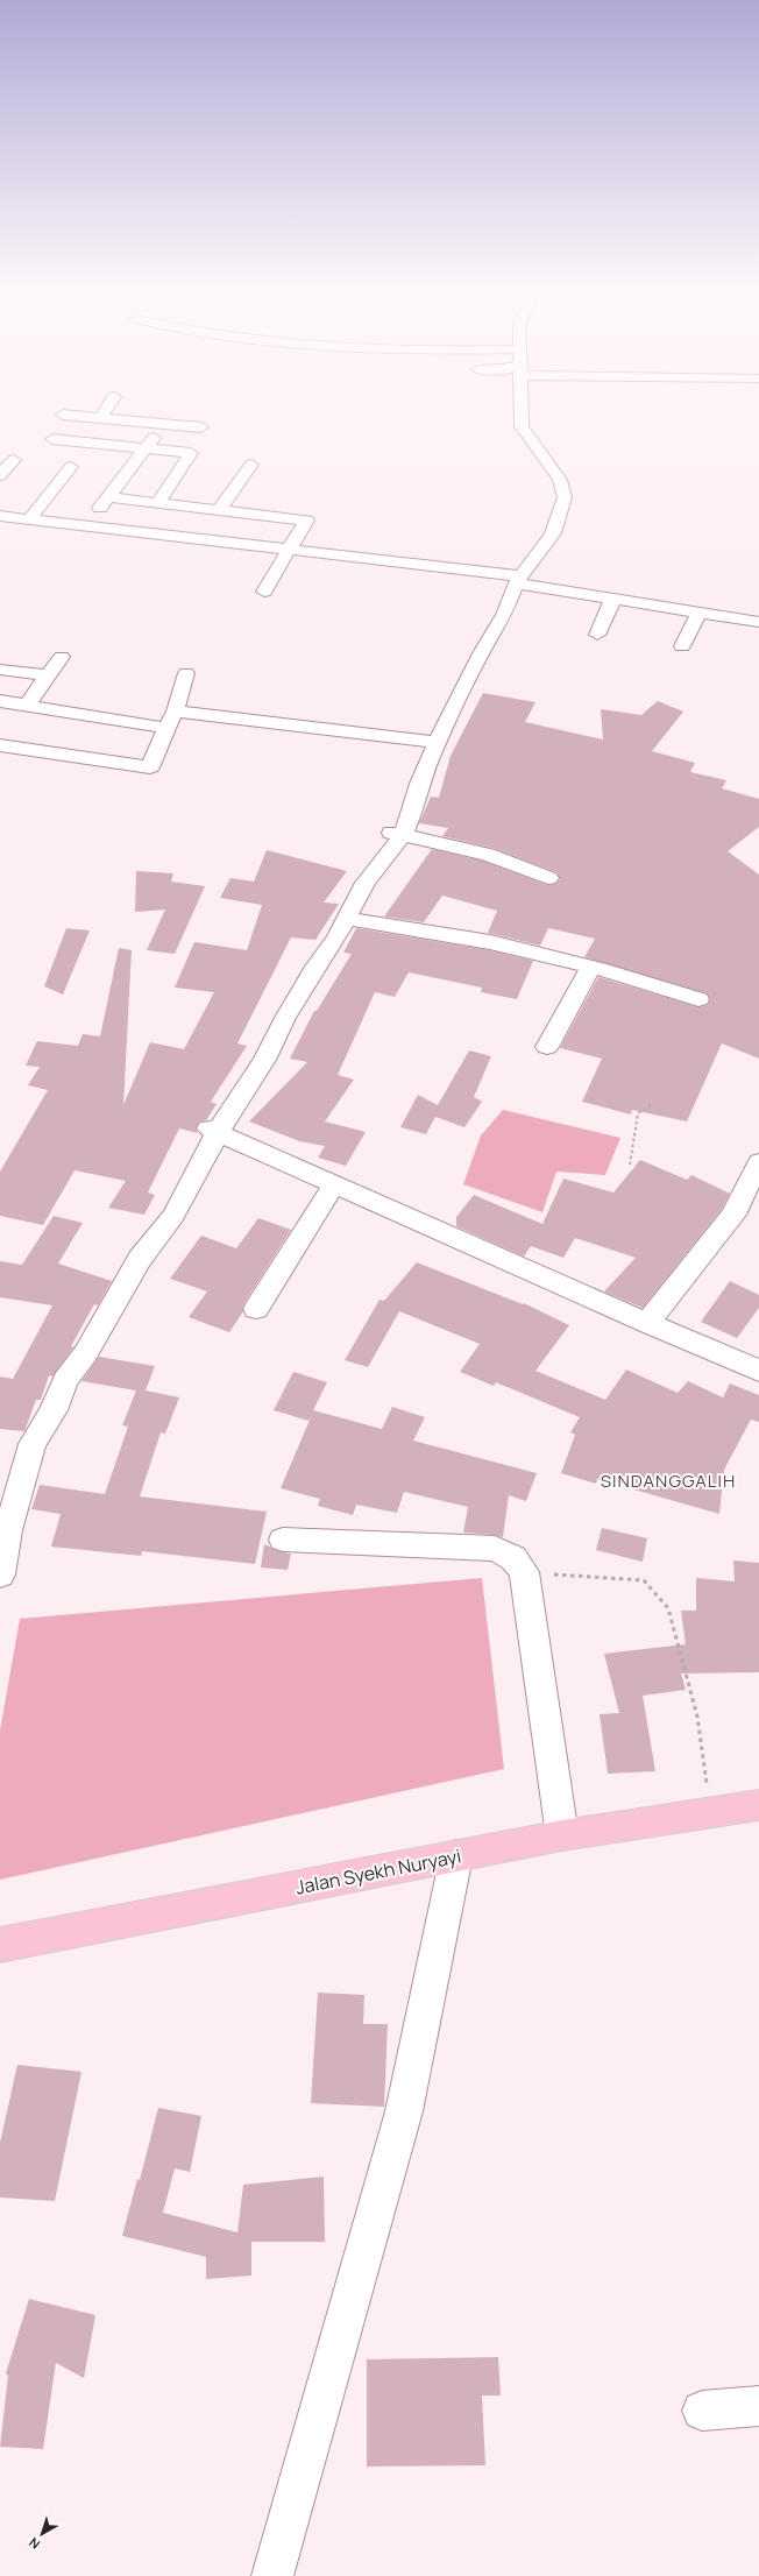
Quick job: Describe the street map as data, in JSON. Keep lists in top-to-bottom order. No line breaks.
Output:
{"streets":{"main road":["Jalan Syekh Nuryayi"]},"districts":["SINDANGGALIH"],"north":"bottom left"}
